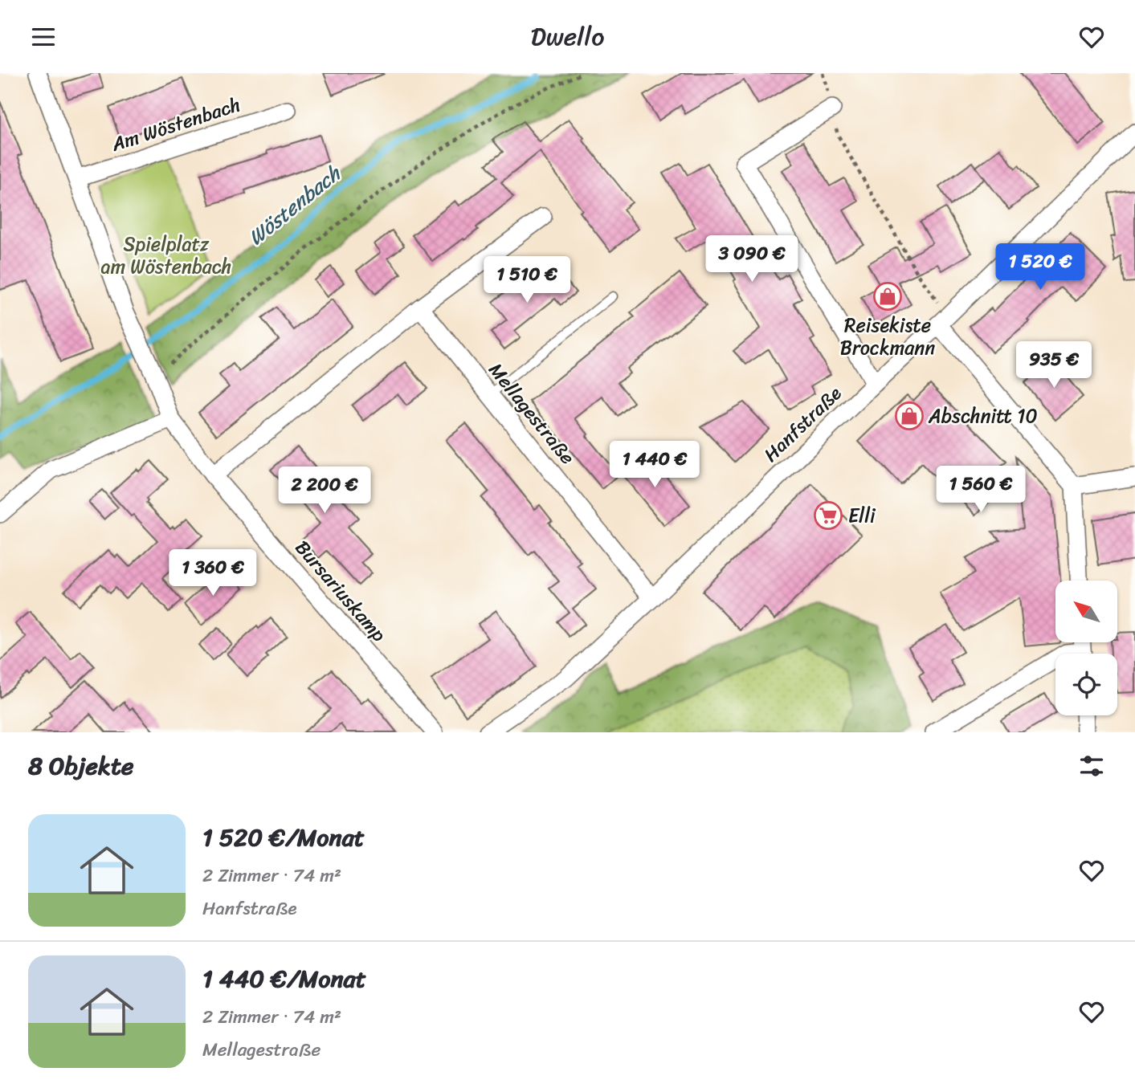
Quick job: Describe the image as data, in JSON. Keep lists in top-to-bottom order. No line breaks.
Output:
{"streets":{"street":["Am Wöstenbach","Mellagestraße","Hanfstraße","Bursariuskamp"]},"crossings":[["Mellagestraße","Hanfstraße"]],"water":["Wöstenbach"],"parks":["Spielplatz am Wöstenbach"],"places":{"shop":["Reisekiste Brockmann","Abschnitt 10"],"supermarket":["Elli"]},"north":"top left","page":{"header":"Dwello","price":["3 090 €","1 520 €","1 510 €","935 €","1 440 €","1 560 €","2 200 €","1 360 €"],"heading":"8 Objekte","list":[{"name":"1 520 €/Monat","note":"2 Zimmer · 74 m² · Hanfstraße"},{"name":"1 440 €/Monat","note":"2 Zimmer · 74 m² · Mellagestraße"}]}}
